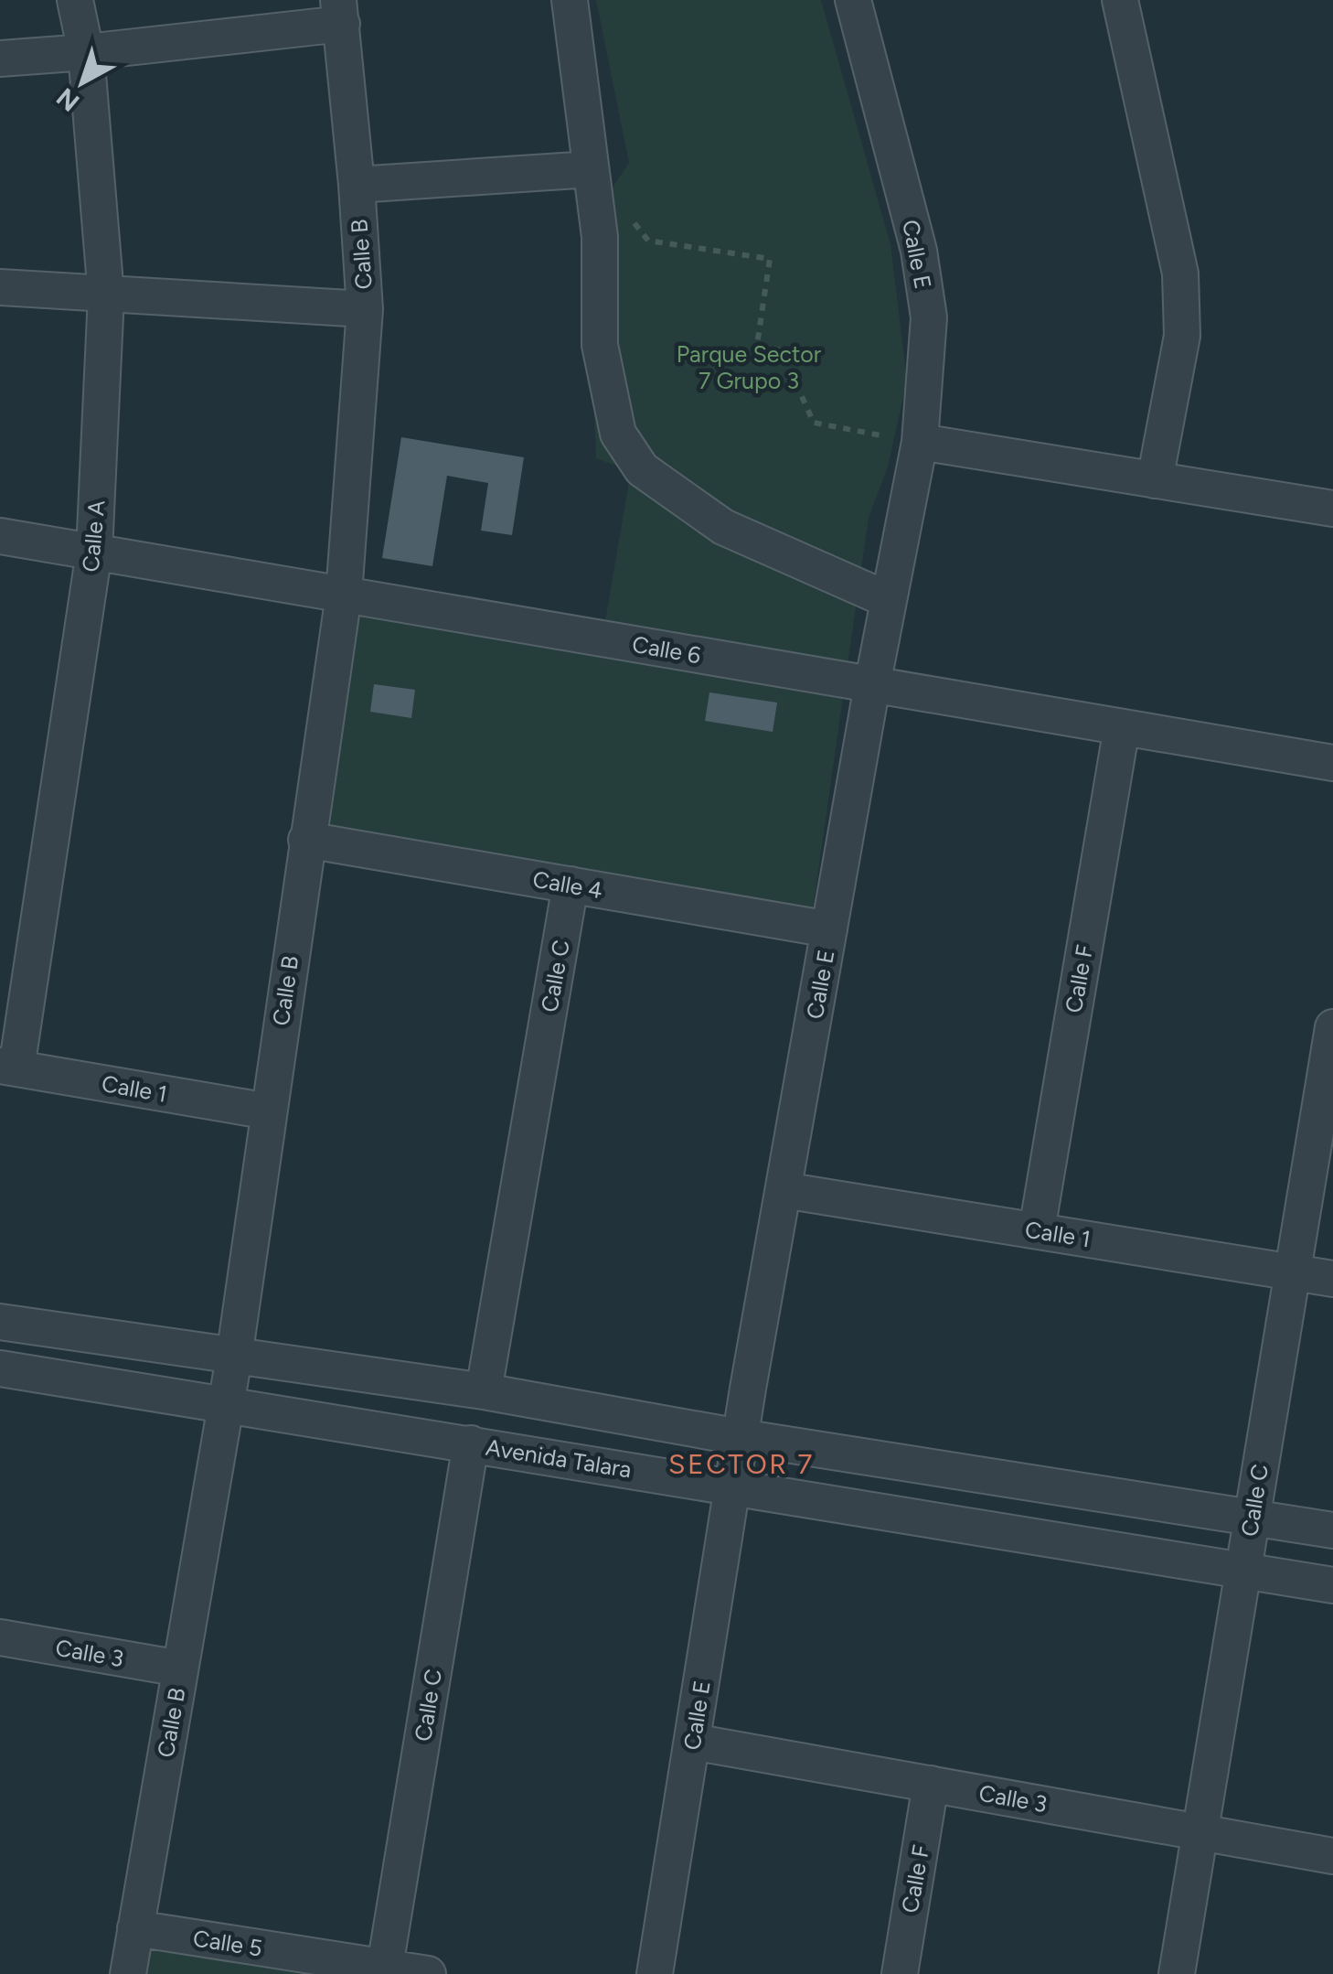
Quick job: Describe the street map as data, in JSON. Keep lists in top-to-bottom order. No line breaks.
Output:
{"streets":{"street":["Calle B","Calle E","Calle A","Calle 6","Calle 4","Calle C","Calle F","Calle 1","Avenida Talara","Calle 3","Calle 5"]},"crossings":[["Calle B","Calle 6"],["Calle B","Calle 4"],["Calle B","Calle 1"],["Calle B","Avenida Talara"],["Calle B","Calle 3"],["Calle B","Calle 5"],["Calle E","Calle 6"],["Calle E","Calle 4"],["Calle E","Calle 1"],["Calle E","Avenida Talara"],["Calle E","Calle 3"],["Calle A","Calle 6"],["Calle A","Calle 1"],["Calle 6","Calle F"],["Calle 4","Calle C"],["Calle C","Calle 1"],["Calle C","Avenida Talara"],["Calle C","Calle 3"],["Calle C","Calle 5"],["Calle F","Calle 1"],["Calle F","Calle 3"]],"districts":["SECTOR 7"],"parks":["Parque Sector 7 Grupo 3"],"north":"bottom left"}
